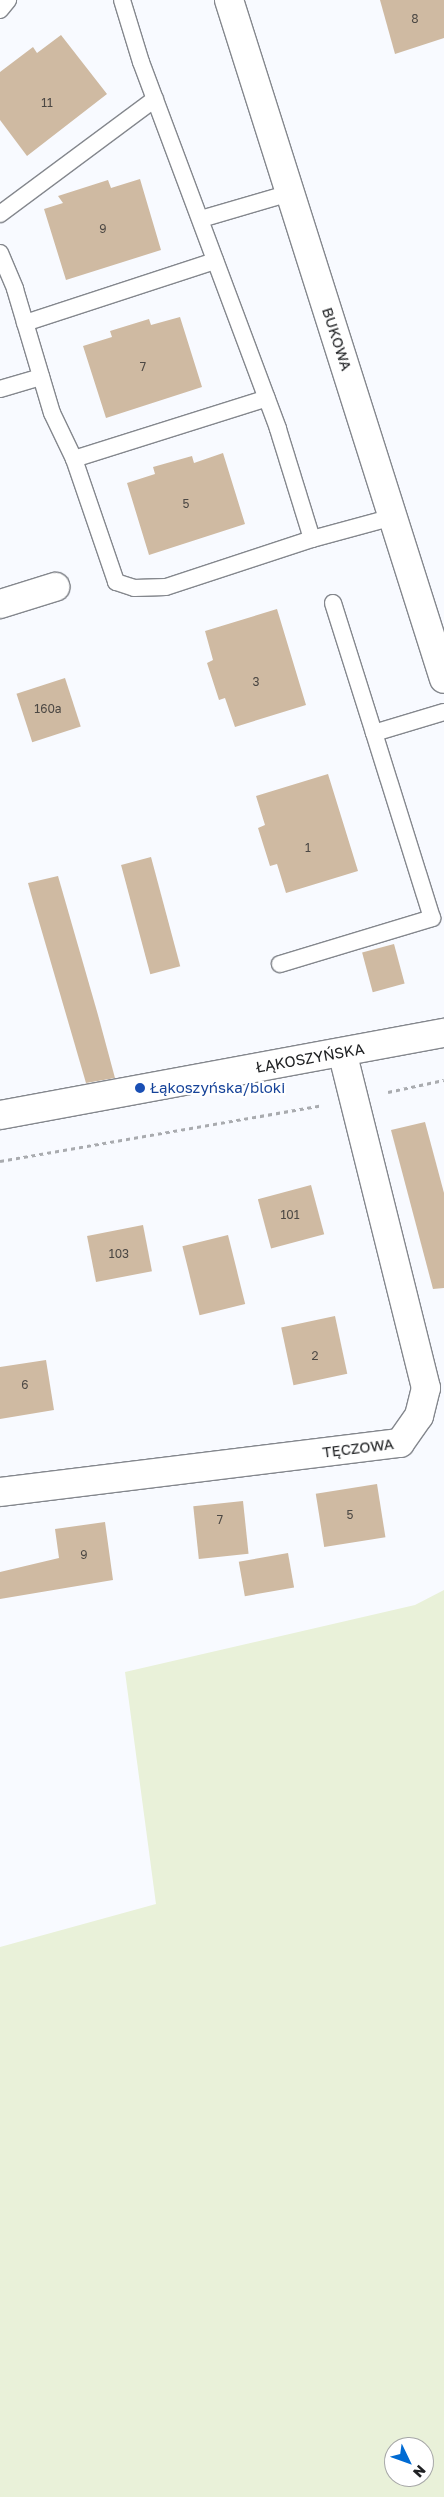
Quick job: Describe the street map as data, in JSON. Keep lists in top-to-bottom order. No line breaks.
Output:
{"streets":{"street":["BUKOWA","ŁĄKOSZYŃSKA","TĘCZOWA"]},"crossings":[["ŁĄKOSZYŃSKA","TĘCZOWA"]],"places":["Łąkoszyńska/bloki"],"house_numbers":["8","11","9","7","5","3","160a","1","101","103","2","6","5","7","9"],"north":"bottom right"}
